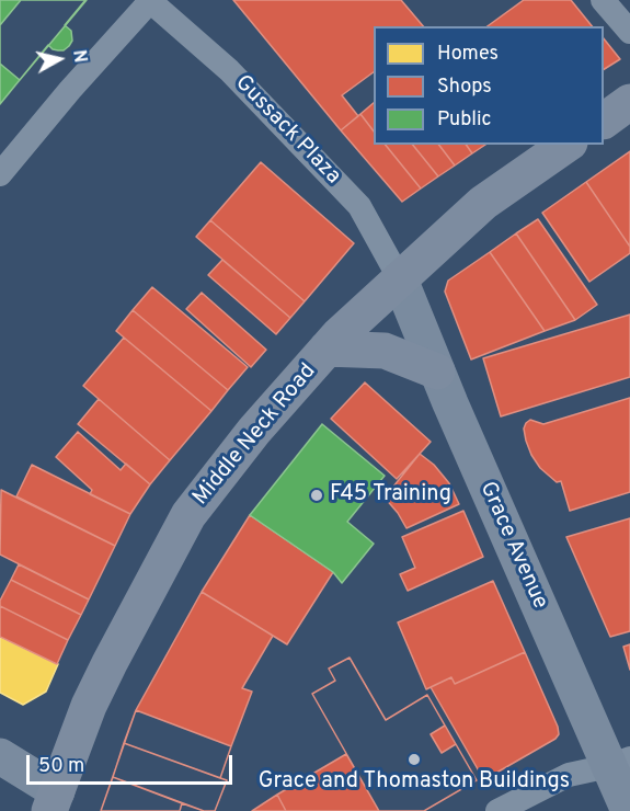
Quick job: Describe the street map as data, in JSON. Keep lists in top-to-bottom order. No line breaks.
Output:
{"streets":{"main road":["Middle Neck Road"],"street":["Gussack Plaza","Grace Avenue"]},"crossings":[["Gussack Plaza","Middle Neck Road"],["Gussack Plaza","Grace Avenue"],["Middle Neck Road","Grace Avenue"]],"places":["F45 Training","Grace and Thomaston Buildings"],"legend":["Homes","Shops","Public"],"scale_bar":"50 m","north":"right"}
